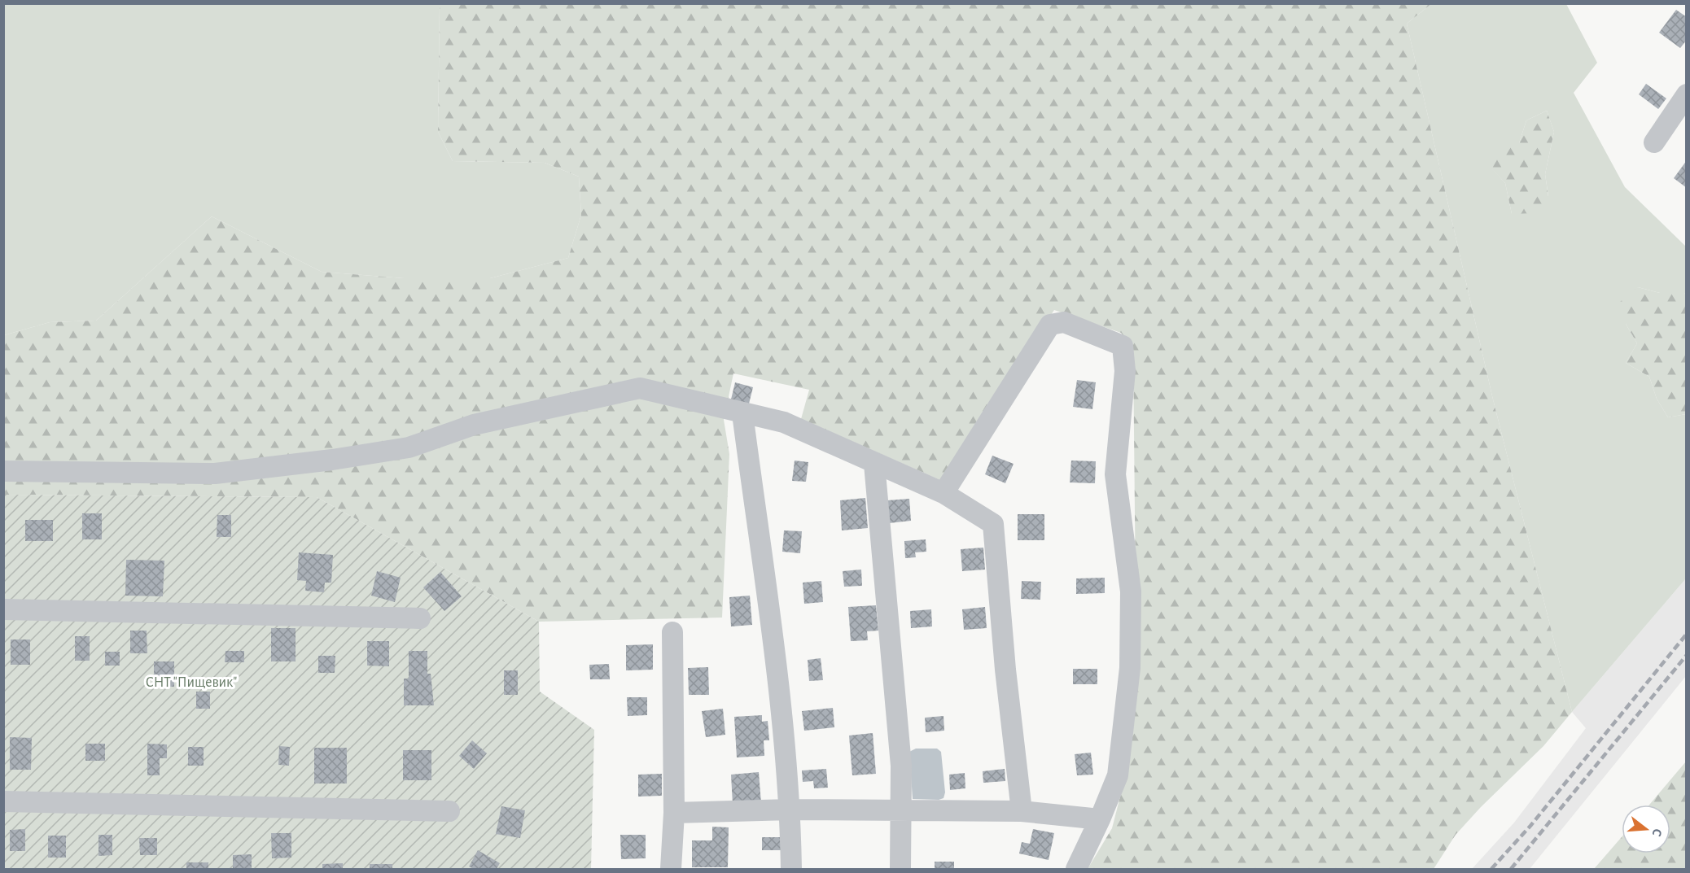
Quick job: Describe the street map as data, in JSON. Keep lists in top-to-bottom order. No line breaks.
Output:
{"parks":["СНТ \"Пищевик\""],"north":"right"}
